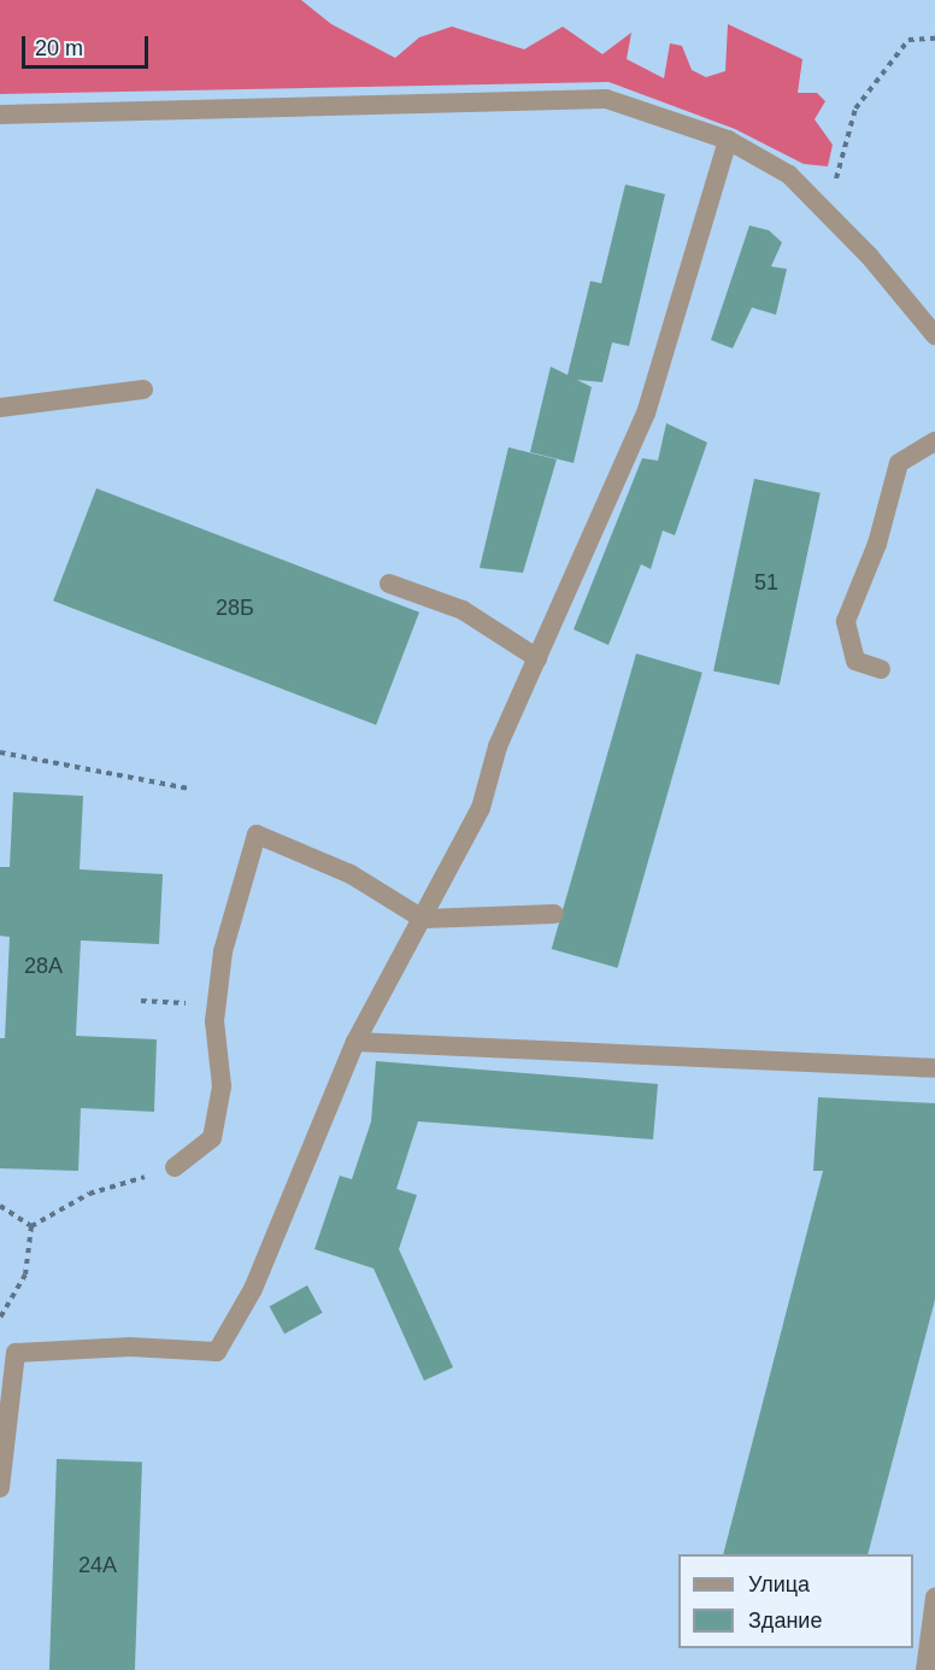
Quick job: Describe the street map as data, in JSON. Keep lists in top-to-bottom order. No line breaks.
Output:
{"house_numbers":["51","28Б","28А","24А"],"legend":["Улица","Здание"],"scale_bar":"20 m"}
